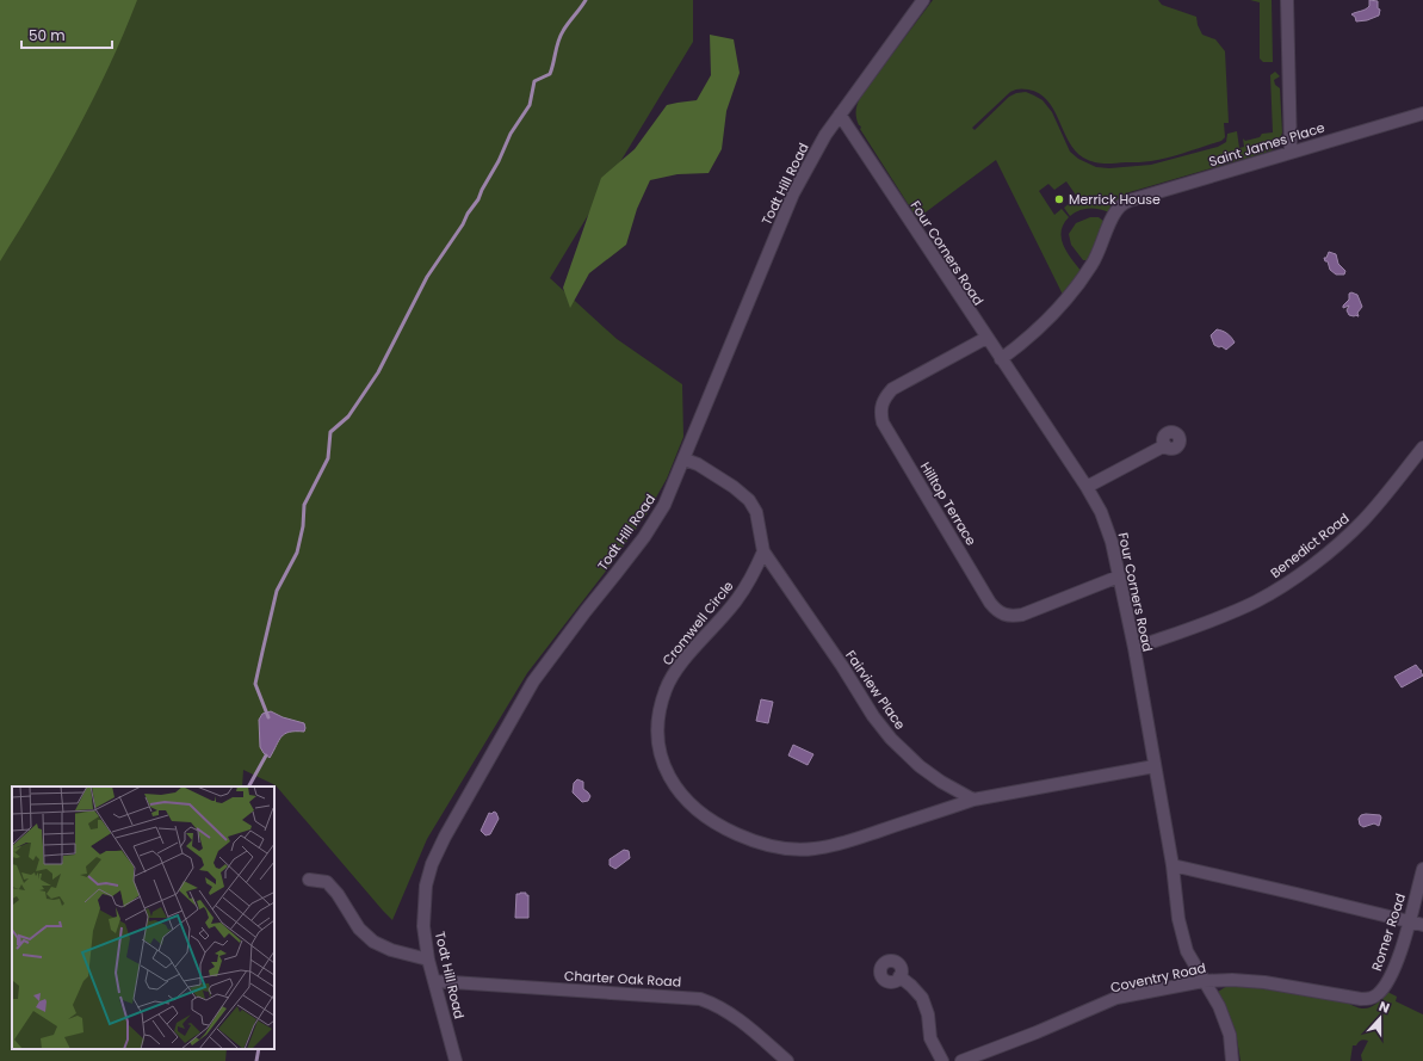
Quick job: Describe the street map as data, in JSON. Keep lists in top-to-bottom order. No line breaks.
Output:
{"streets":{"street":["Saint James Place","Todt Hill Road","Four Corners Road","Hilltop Terrace","Benedict Road","Cromwell Circle","Fairview Place","Romer Road","Coventry Road","Charter Oak Road"]},"crossings":[["Saint James Place","Four Corners Road"],["Todt Hill Road","Four Corners Road"],["Todt Hill Road","Fairview Place"],["Todt Hill Road","Charter Oak Road"],["Four Corners Road","Hilltop Terrace"],["Four Corners Road","Benedict Road"],["Four Corners Road","Coventry Road"],["Cromwell Circle","Fairview Place"],["Romer Road","Coventry Road"]],"places":["Merrick House"],"scale_bar":"50 m","north":"top"}
